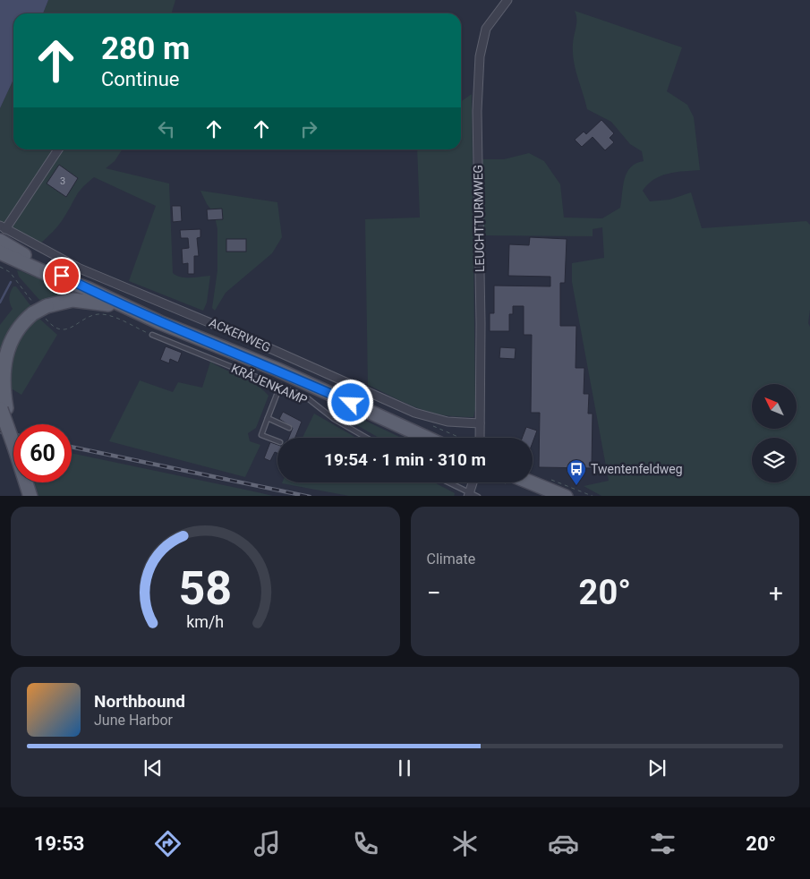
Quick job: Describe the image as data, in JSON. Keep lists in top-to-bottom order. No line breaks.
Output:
{"streets":{"street":["LEUCHTTURMWEG","ACKERWEG"],"lane":["KRÄJENKAMP"]},"crossings":[["LEUCHTTURMWEG","ACKERWEG"]],"places":{"bus stop":["Twentenfeldweg"]},"house_numbers":["3"],"north":"top left","page":{"turn":["280 m","Continue"],"limit":"60","trip":"19:54 · 1 min · 310 m","tile":"Climate","heat":["−","20°","+"],"song":["Northbound","June Harbor"],"tabs":["19:53","20°"],"gauge":["58","km/h"]}}
